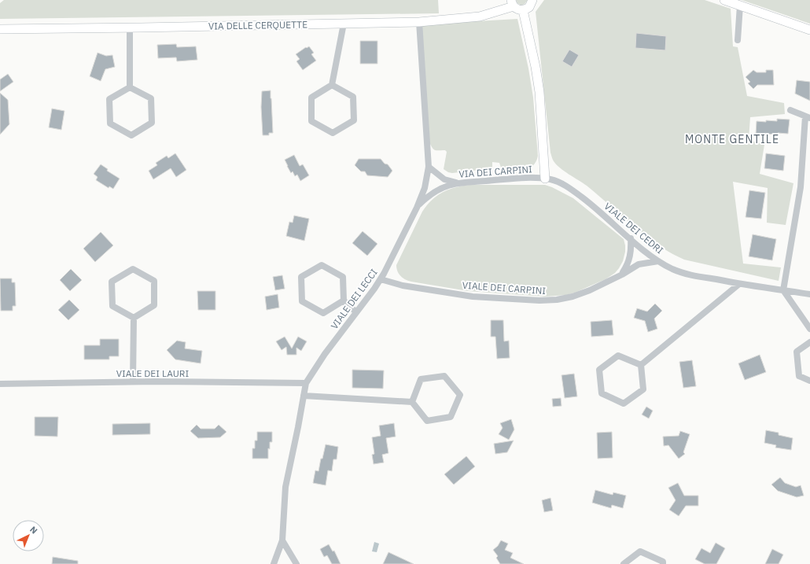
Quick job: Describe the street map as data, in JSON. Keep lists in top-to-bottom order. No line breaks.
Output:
{"streets":{"street":["VIA DELLE CERQUETTE","VIA DEI CARPINI","VIALE DEI CEDRI","VIALE DEI CARPINI","VIALE DEI LECCI","VIALE DEI LAURI"]},"crossings":[["VIA DELLE CERQUETTE","VIALE DEI LECCI"],["VIA DEI CARPINI","VIALE DEI CEDRI"],["VIA DEI CARPINI","VIALE DEI LECCI"],["VIALE DEI CEDRI","VIALE DEI CARPINI"],["VIALE DEI CARPINI","VIALE DEI LECCI"],["VIALE DEI LECCI","VIALE DEI LAURI"]],"districts":["MONTE GENTILE"],"north":"top right"}
